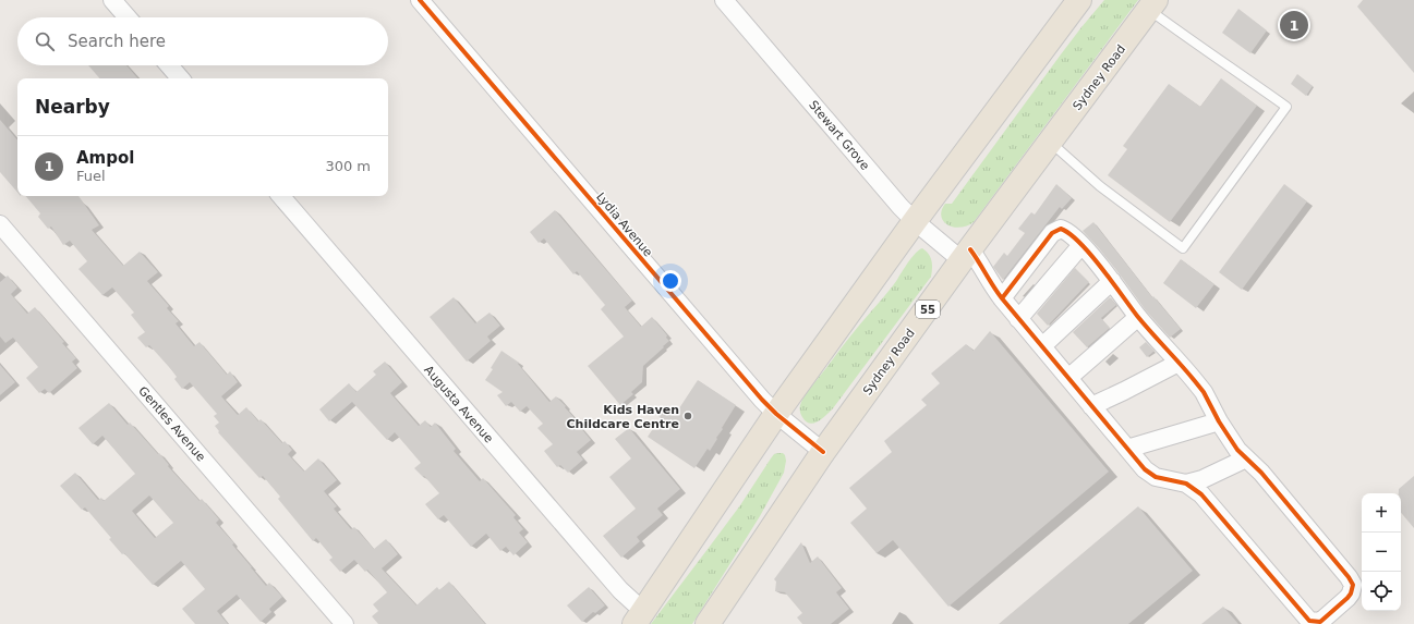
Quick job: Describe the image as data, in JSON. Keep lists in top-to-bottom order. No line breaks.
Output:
{"streets":{"highway":["Sydney Road","55"],"street":["Stewart Grove","Lydia Avenue","Augusta Avenue","Gentles Avenue"]},"crossings":[["Sydney Road","Stewart Grove"],["Sydney Road","Lydia Avenue"]],"places":["Kids Haven Childcare Centre"],"page":{"pins":"1","search":"Search here","heading":"Nearby","list":[{"mark":"1","name":"Ampol","note":"Fuel","value":"300 m"}],"map_buttons":["+","−"]}}
